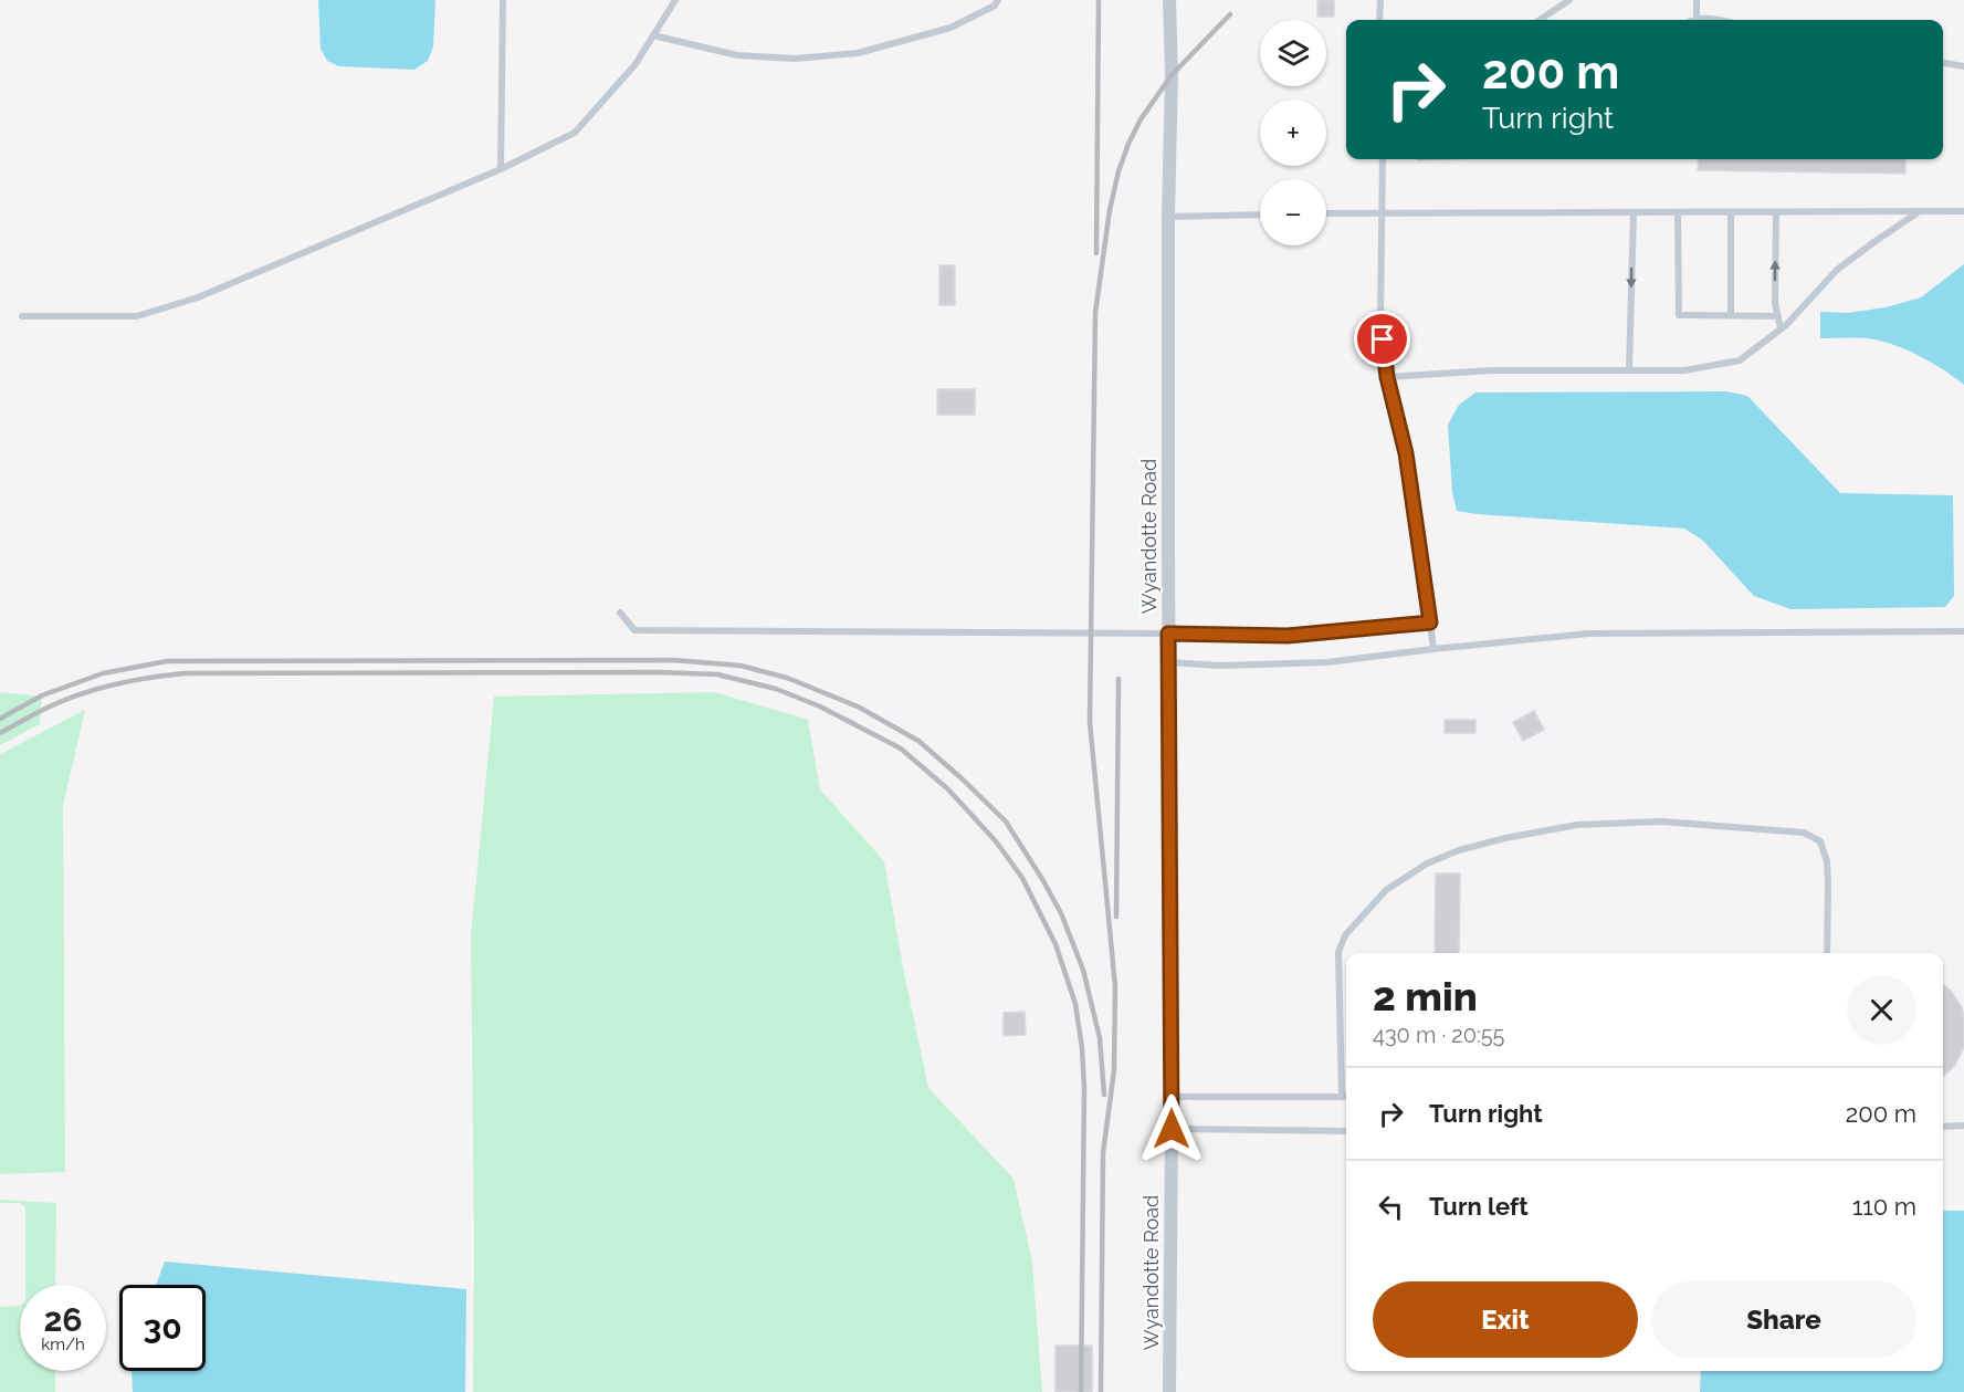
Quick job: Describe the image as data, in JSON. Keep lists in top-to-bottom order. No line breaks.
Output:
{"streets":{"street":["Wyandotte Road"]},"page":{"map_buttons":["+","−"],"turn":["200 m","Turn right"],"heading":["2 min","430 m · 20:55"],"list":[{"name":"Turn right","value":"200 m"},{"name":"Turn left","value":"110 m"}],"buttons":["Exit","Share"],"speed":"26 km/h","limit":"30"}}
